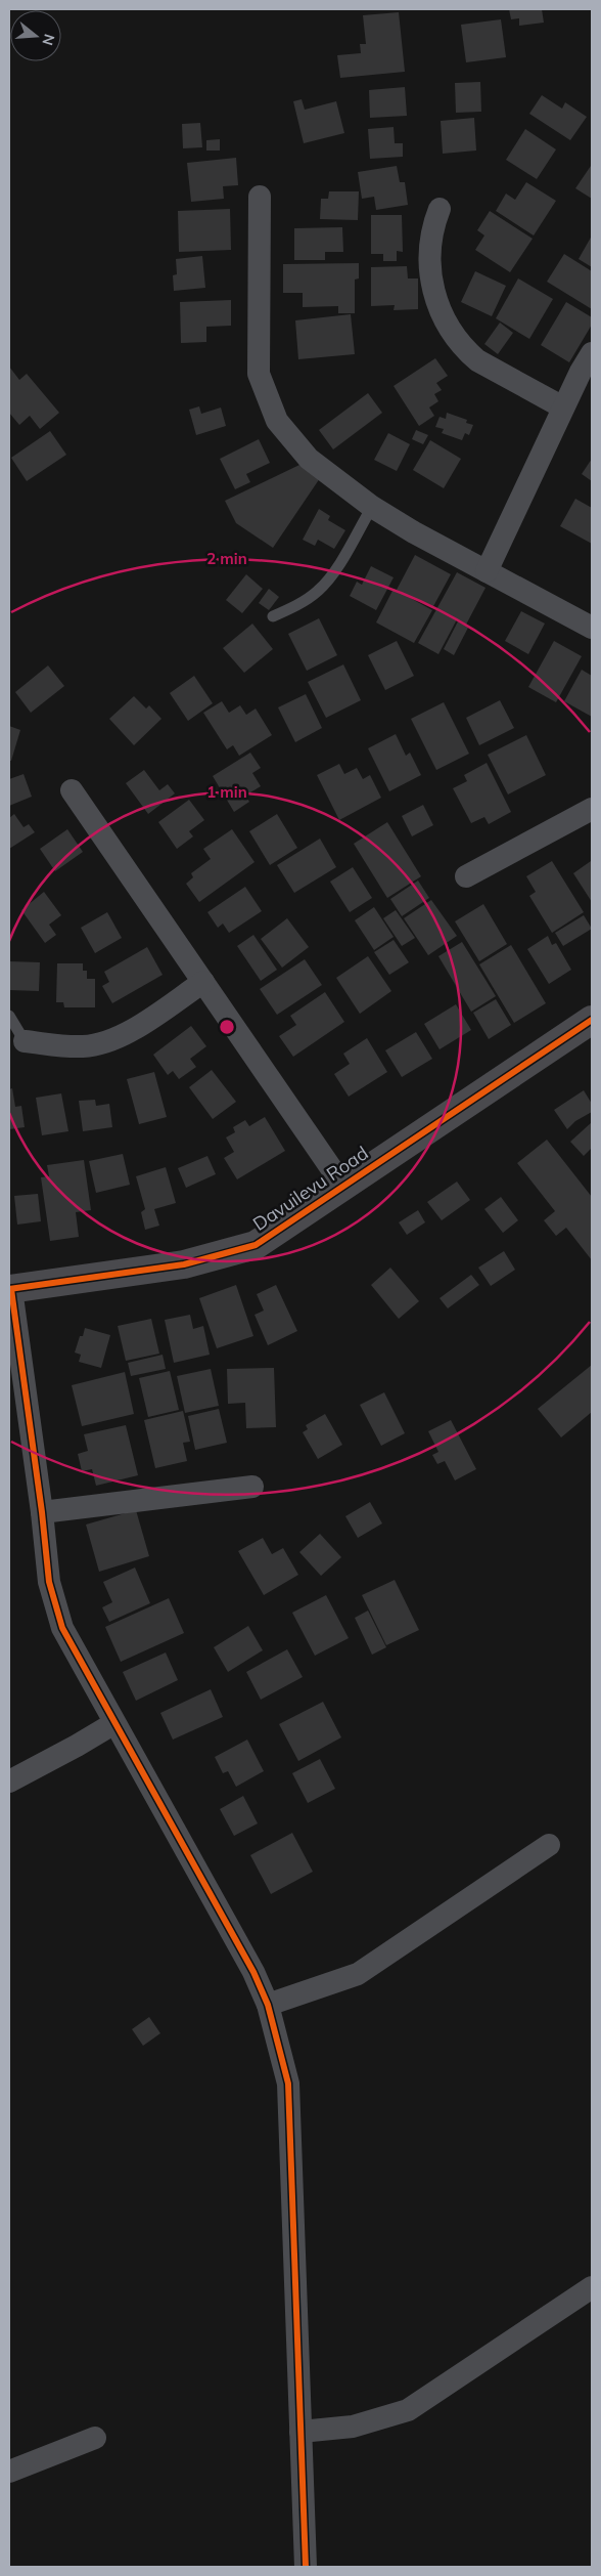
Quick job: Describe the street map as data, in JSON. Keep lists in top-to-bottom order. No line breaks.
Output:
{"streets":{"street":["Davuilevu Road"]},"north":"right","rings":["2 min","1 min"]}
